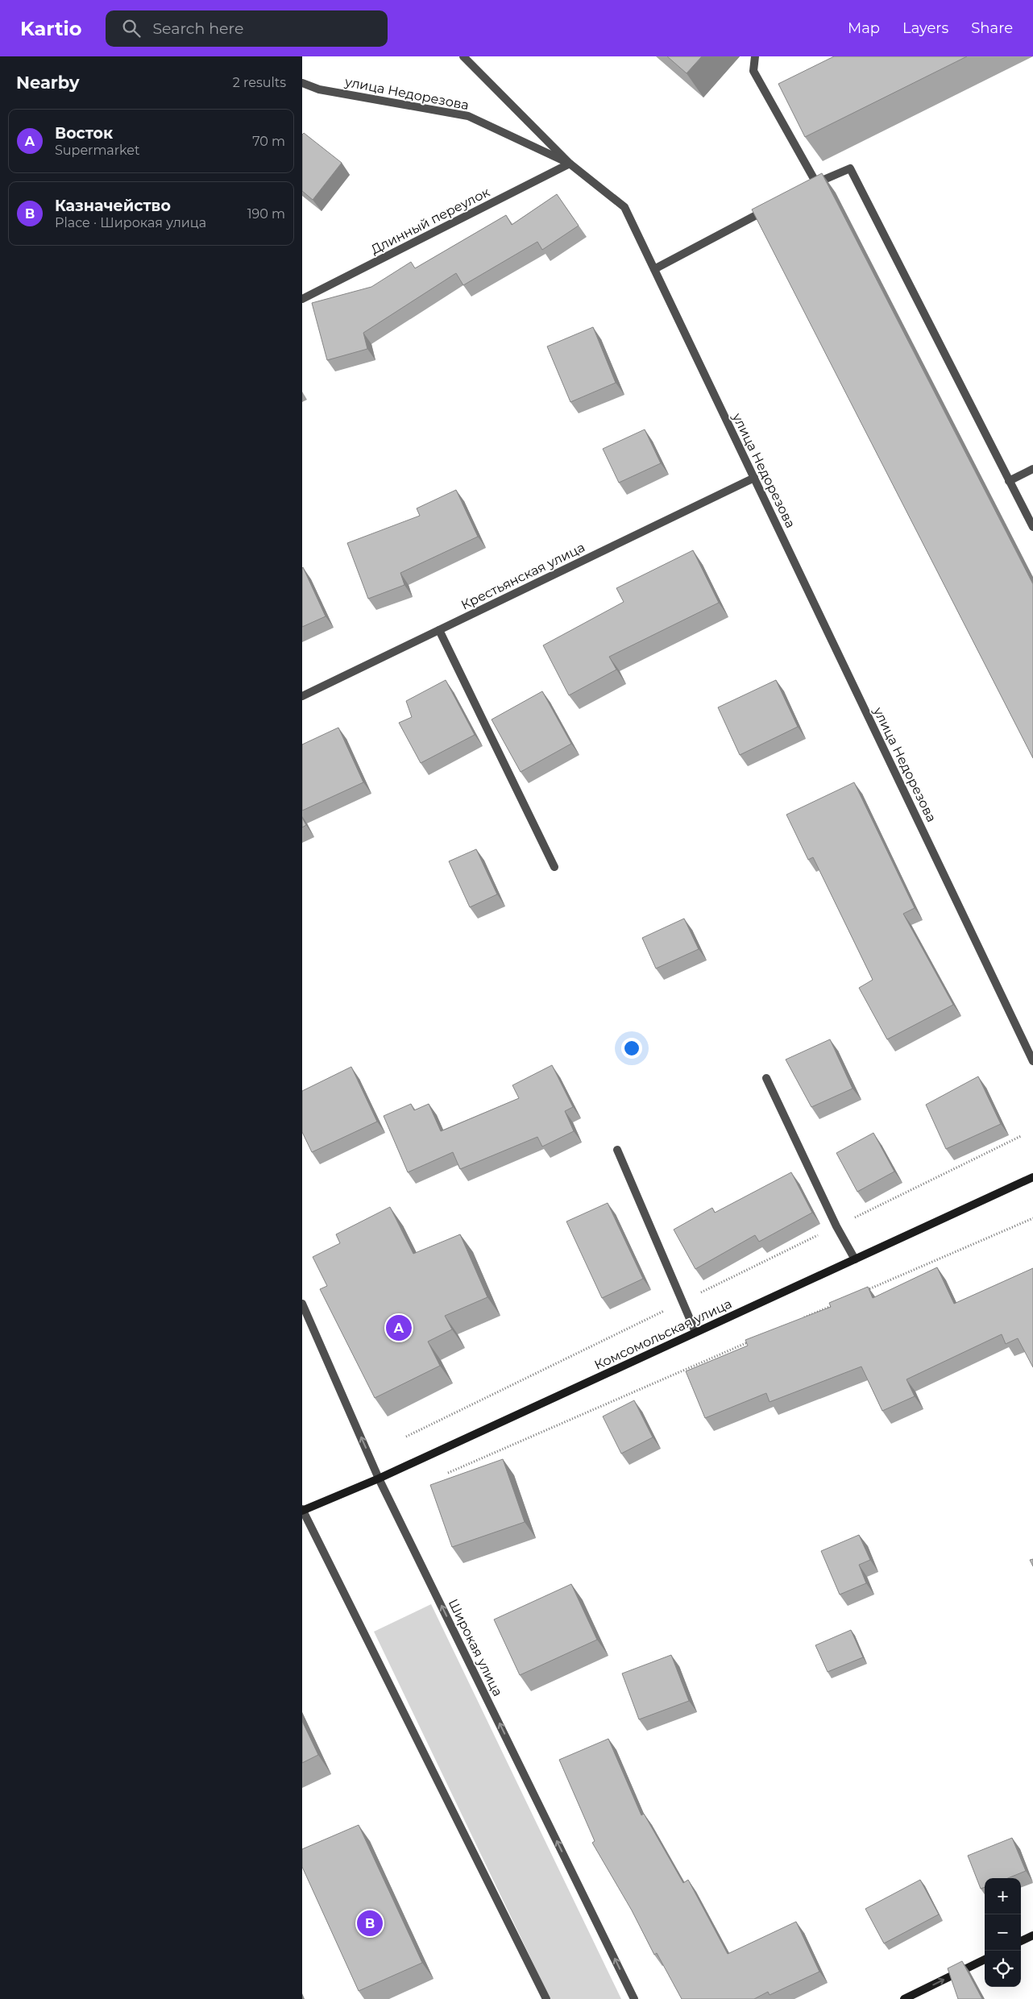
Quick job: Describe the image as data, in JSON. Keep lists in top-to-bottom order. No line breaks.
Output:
{"streets":{"main road":["Комсомольская улица"],"street":["улица Недорезова","Длинный переулок","Крестьянская улица","Широкая улица"]},"crossings":[["улица Недорезова","Длинный переулок"],["улица Недорезова","Крестьянская улица"],["Комсомольская улица","Широкая улица"]],"one_way":["Широкая улица"],"page":{"header":"Kartio","search":"Search here","nav":["Map","Layers","Share"],"heading":["Nearby","2 results"],"list":[{"mark":"A","name":"Восток","note":"Supermarket","value":"70 m"},{"mark":"B","name":"Казначейство","note":"Place · Широкая улица","value":"190 m"}],"pins":["A","B"],"map_buttons":["+","−"]}}
